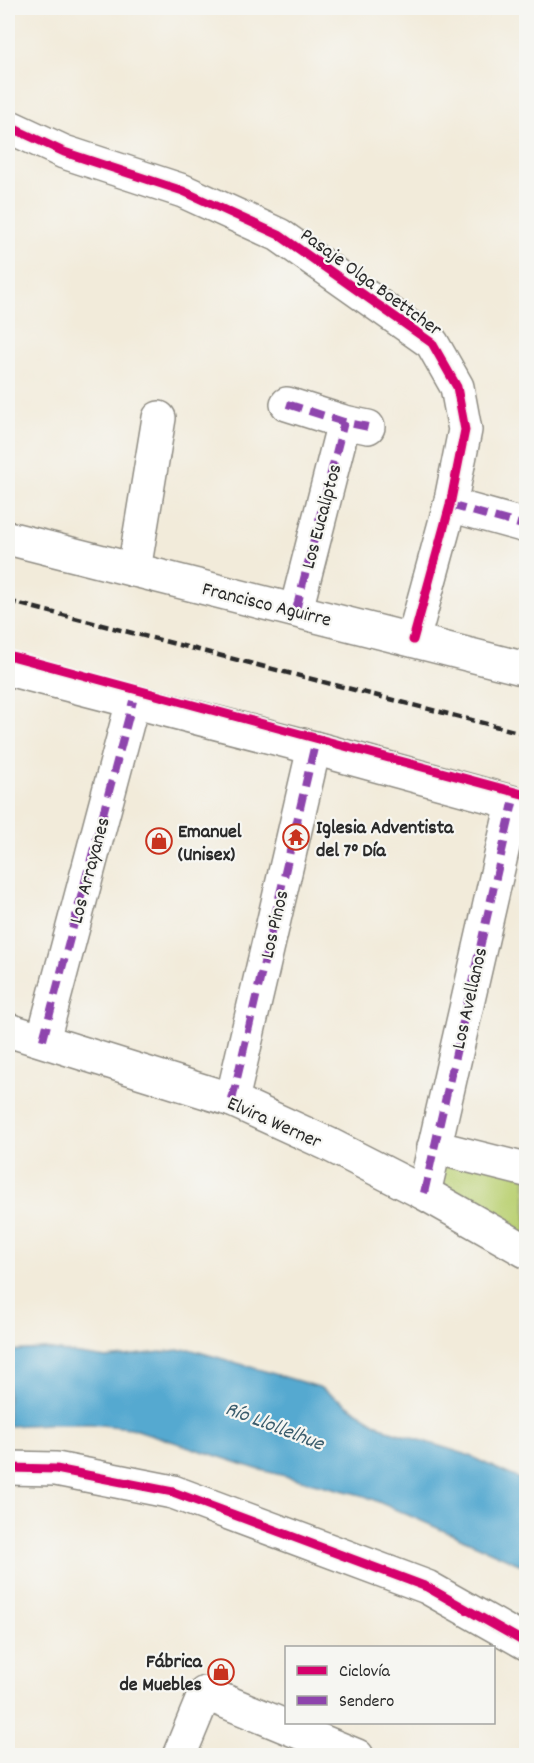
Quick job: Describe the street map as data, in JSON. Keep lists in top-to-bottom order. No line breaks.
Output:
{"streets":{"street":["Pasaje Olga Boettcher","Los Eucaliptos","Francisco Aguirre","Los Arrayanes","Los Pinos","Los Avellanos","Elvira Werner"]},"crossings":[["Pasaje Olga Boettcher","Francisco Aguirre"],["Los Eucaliptos","Francisco Aguirre"],["Los Arrayanes","Elvira Werner"],["Los Pinos","Elvira Werner"],["Los Avellanos","Elvira Werner"]],"water":["Río Llollelhue"],"places":{"temple":["Iglesia Adventista del 7° Día"],"shop":["Emanuel (Unisex)","Fábrica de Muebles"]},"legend":["Ciclovía","Sendero"]}
